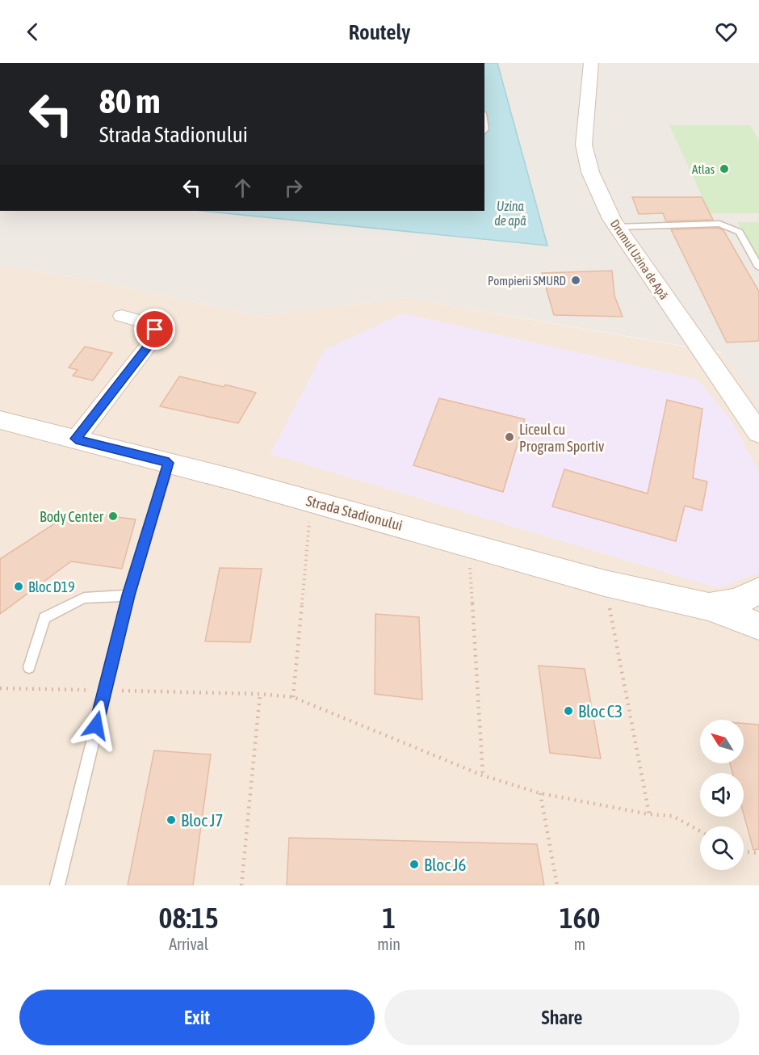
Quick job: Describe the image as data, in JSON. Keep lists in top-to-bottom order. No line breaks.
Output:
{"streets":{"street":["Drumul Uzina de Apă","Strada Stadionului"]},"water":["Uzina de apă"],"places":["Atlas","Pompierii SMURD","Liceul cu Program Sportiv","Body Center","Bloc D19","Bloc C3","Bloc J7","Bloc J6"],"north":"top left","page":{"header":"Routely","turn":["80 m","Strada Stadionului"],"eta":["08:15","Arrival","1","min","160","m"],"buttons":["Exit","Share"]}}
